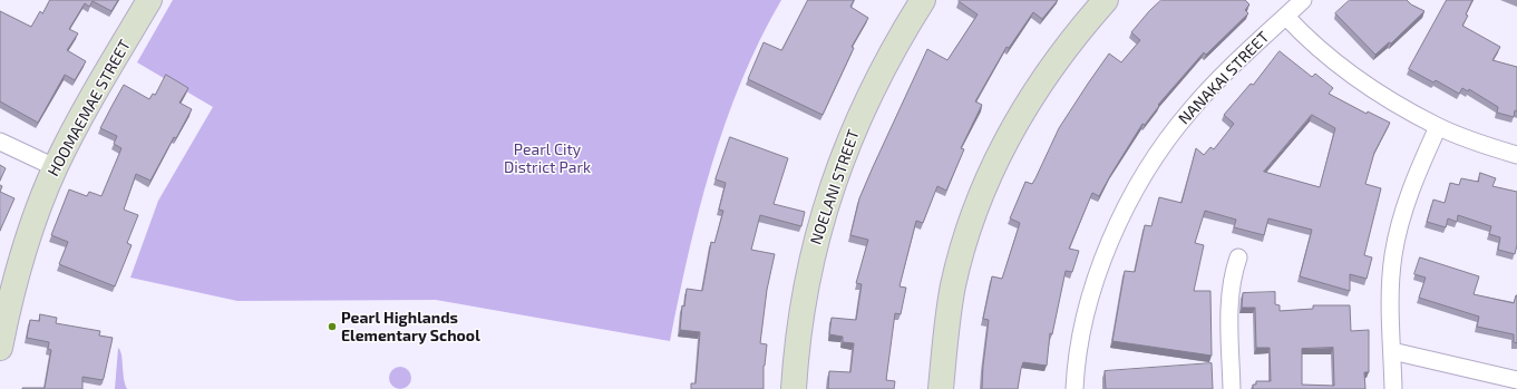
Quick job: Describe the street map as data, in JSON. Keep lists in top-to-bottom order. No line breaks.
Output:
{"streets":{"street":["NANAKAI STREET","HOOMAEMAE STREET","NOELANI STREET"]},"parks":["Pearl City District Park"],"places":["Pearl Highlands Elementary School"]}
